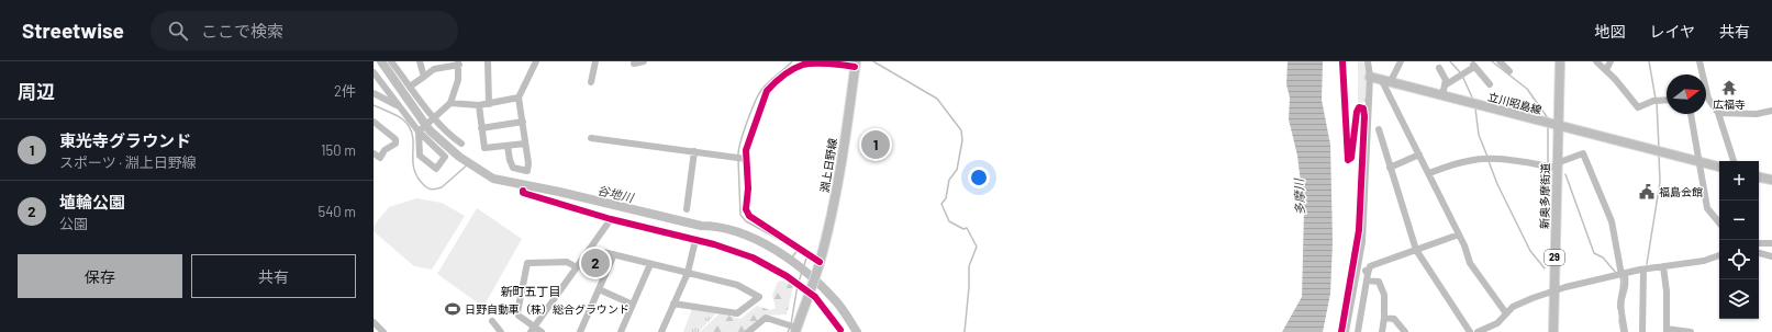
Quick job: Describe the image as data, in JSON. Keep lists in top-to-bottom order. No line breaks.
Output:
{"streets":{"main road":["立川昭島線","淵上日野線","新奥多摩街道","29"]},"crossings":[["立川昭島線","新奥多摩街道"]],"districts":["新町五丁目"],"water":["谷地川","多摩川"],"places":{"temple":["広福寺"],"public building":["福島会館"],"sports":["日野自動車（株）総合グラウンド"]},"north":"right","page":{"header":"Streetwise","search":"ここで検索","nav":["地図","レイヤ","共有"],"heading":["周辺","2件"],"list":[{"mark":"1","name":"東光寺グラウンド","note":"スポーツ · 淵上日野線","value":"150 m"},{"mark":"2","name":"埴輪公園","note":"公園","value":"540 m"}],"pins":["1","2"],"map_buttons":["+","−"],"buttons":["保存","共有"]}}
